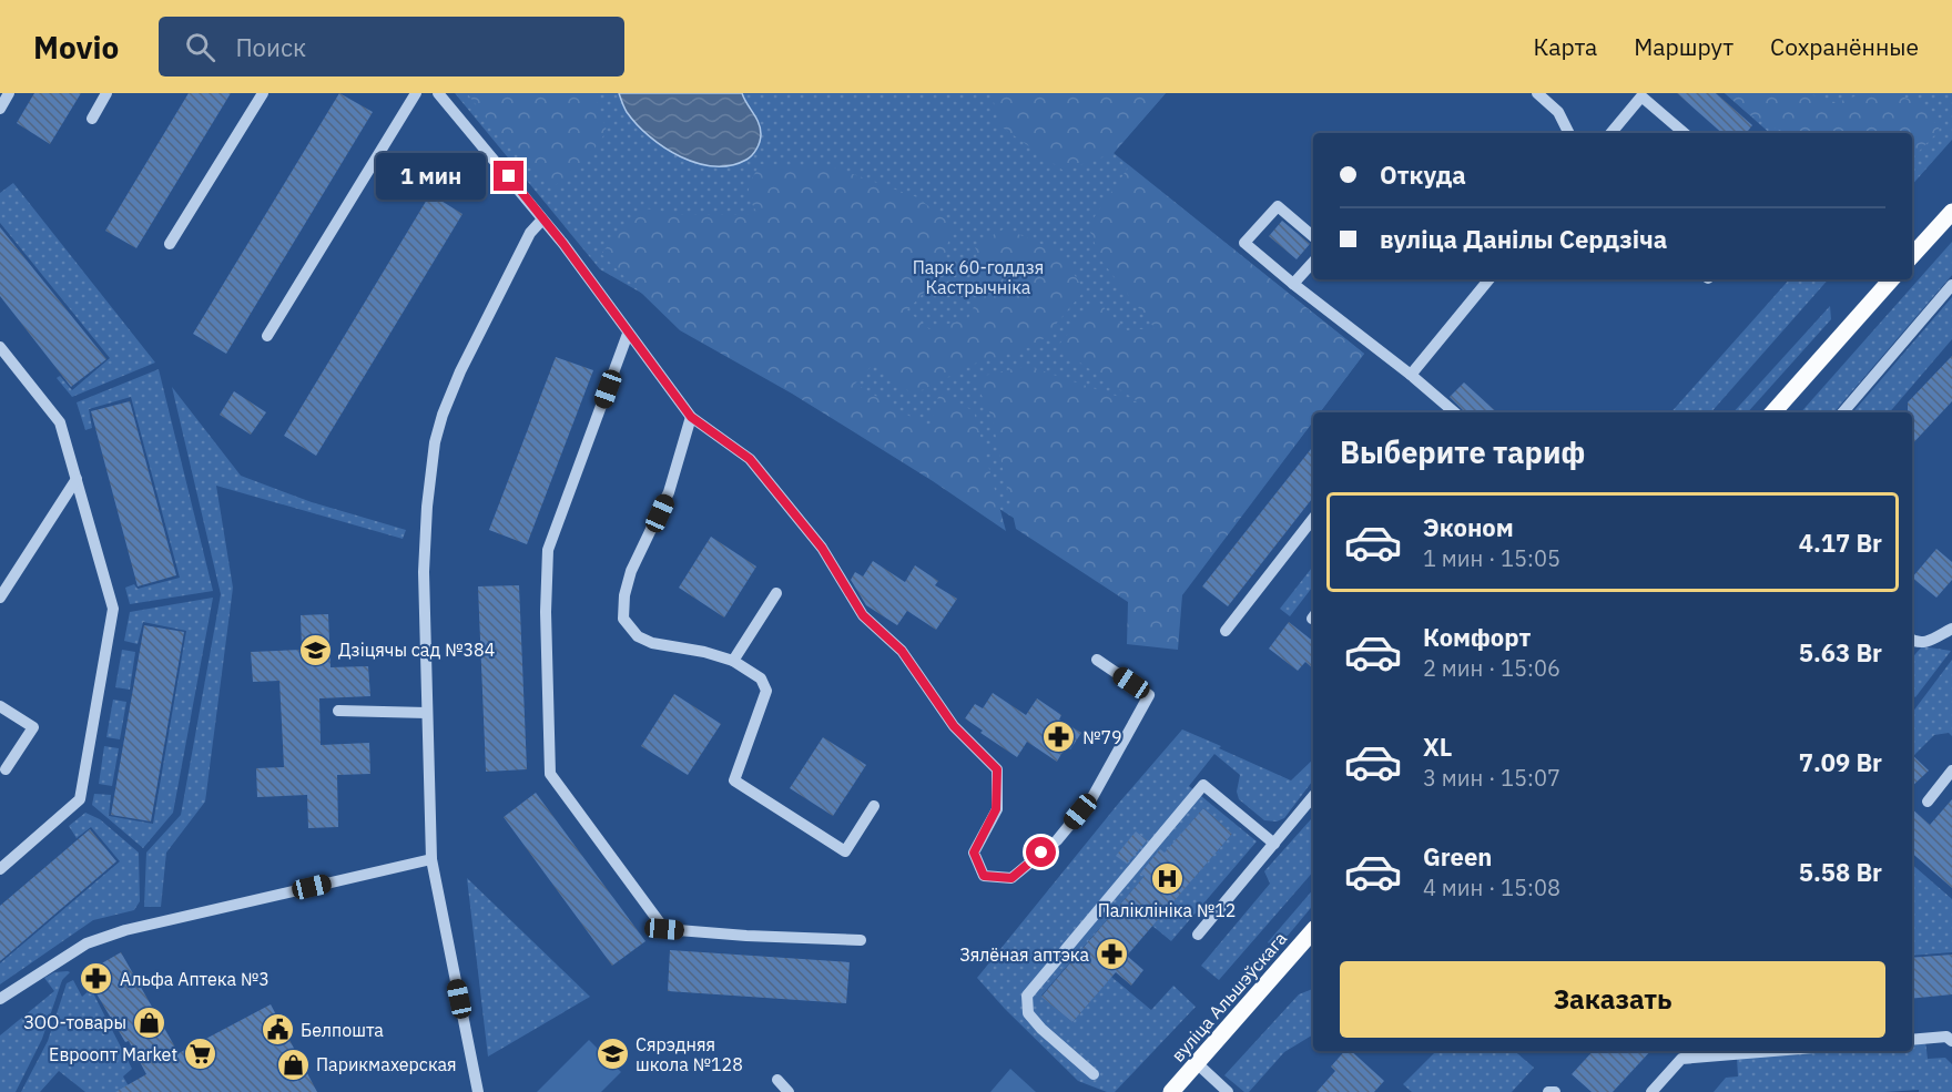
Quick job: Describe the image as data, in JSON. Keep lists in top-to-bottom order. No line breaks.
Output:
{"streets":{"main road":["вуліца Альшэўскага"]},"parks":["Парк 60-годдзя Кастрычніка"],"places":{"school or university":["Дзіцячы сад №384","Сярэдняя школа №128"],"pharmacy":["№79","Зялёная аптэка","Альфа Аптека №3"],"hospital":["Паліклініка №12"],"shop":["ЗОО-товары","Парикмахерская"],"public building":["Белпошта"],"supermarket":["Евроопт Market"]},"page":{"header":"Movio","search":"Поиск","nav":["Карта","Маршрут","Сохранённые"],"banner":["Откуда","вуліца Данілы Сердзіча"],"bubble":"1 мин","heading":"Выберите тариф","list":[{"name":"Эконом","note":"1 мин · 15:05","value":"4.17 Br"},{"name":"Комфорт","note":"2 мин · 15:06","value":"5.63 Br"},{"name":"XL","note":"3 мин · 15:07","value":"7.09 Br"},{"name":"Green","note":"4 мин · 15:08","value":"5.58 Br"}],"buttons":"Заказать"}}
